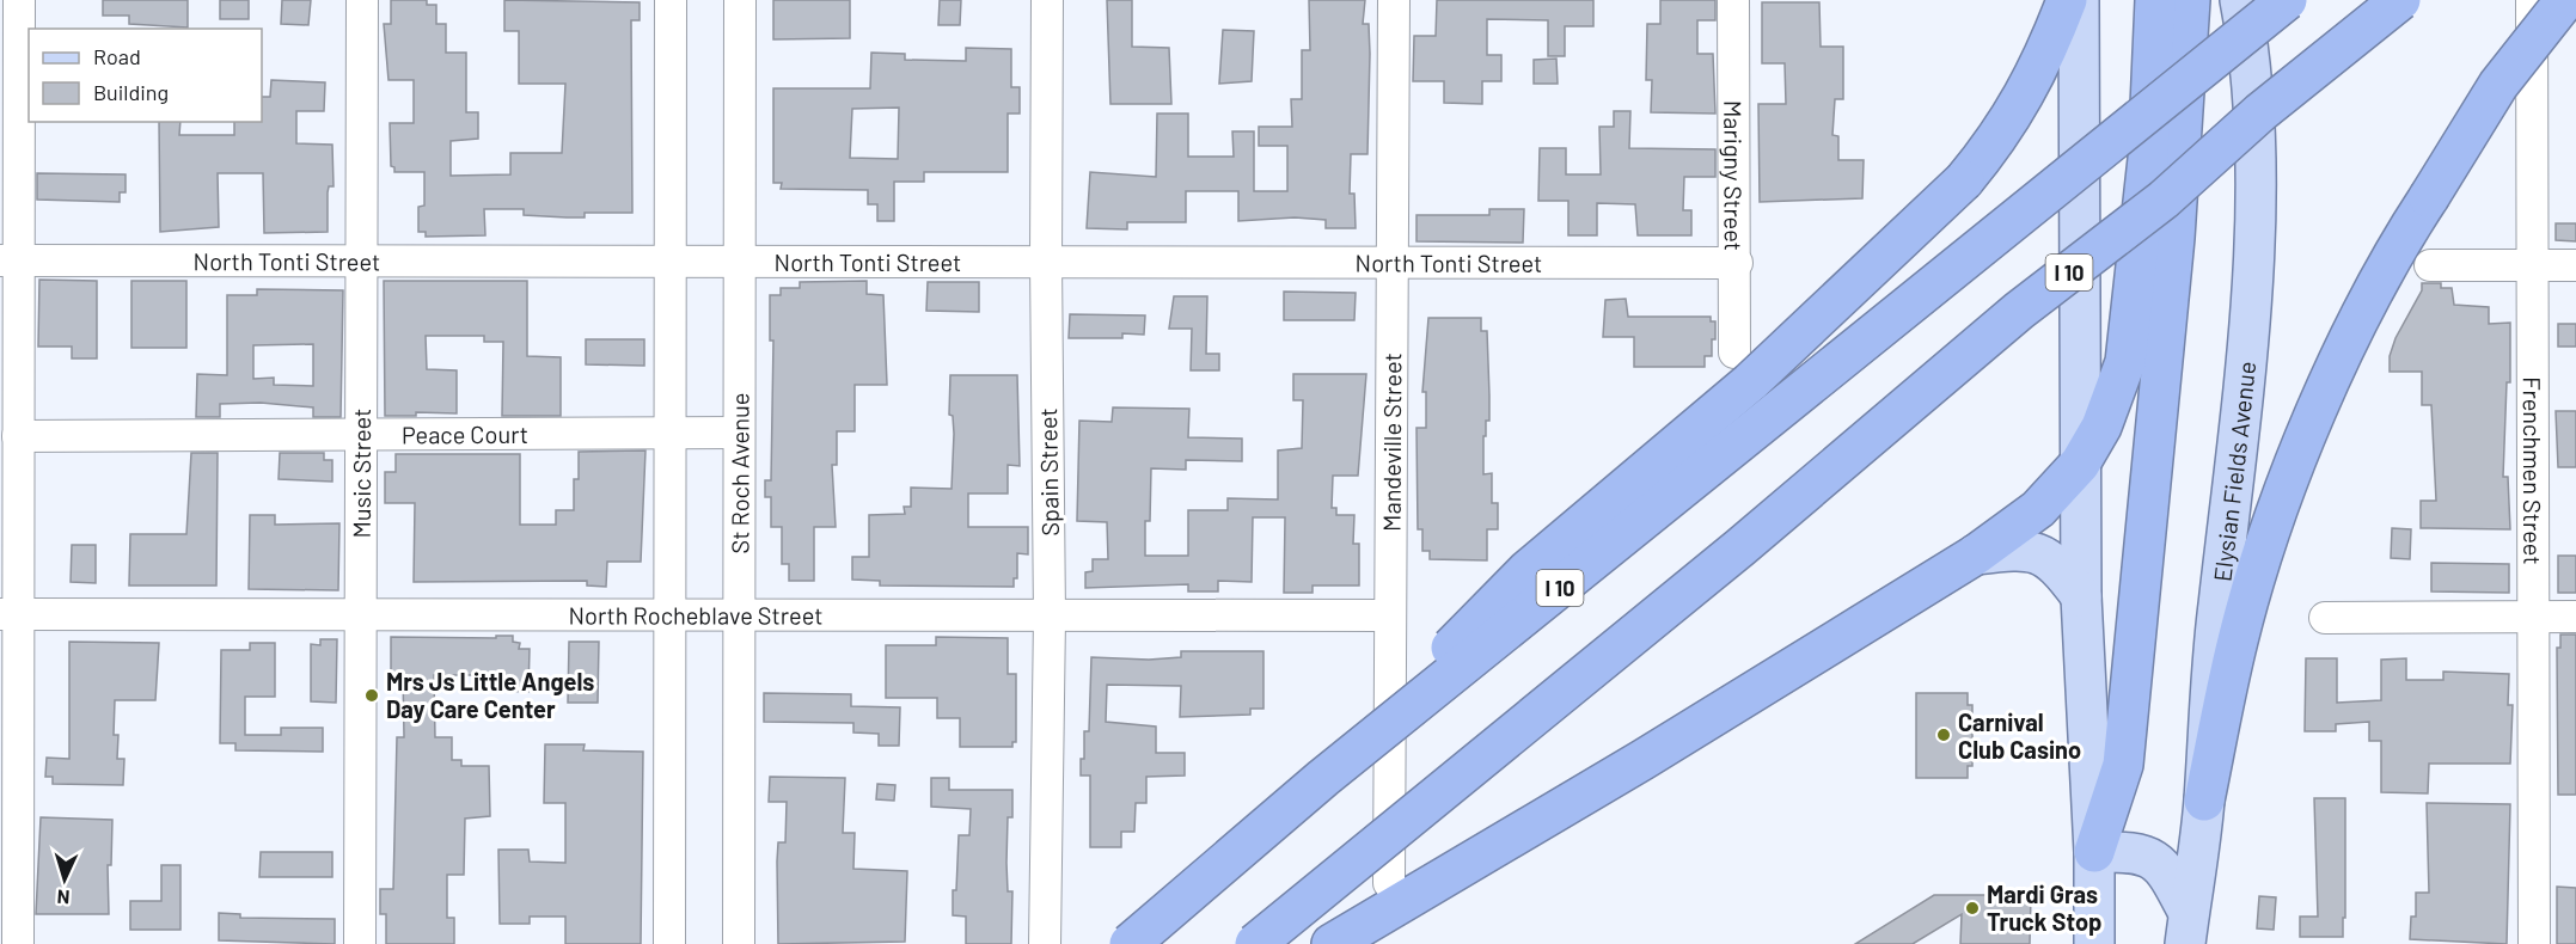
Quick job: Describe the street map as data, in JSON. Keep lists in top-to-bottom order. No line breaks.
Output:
{"streets":{"highway":["I 10"],"main road":["Elysian Fields Avenue"],"street":["Marigny Street","North Tonti Street","Peace Court","Mandeville Street","Music Street","St Roch Avenue","Spain Street","Frenchmen Street","North Rocheblave Street"]},"crossings":[["Marigny Street","North Tonti Street"],["North Tonti Street","Mandeville Street"],["North Tonti Street","Music Street"],["North Tonti Street","St Roch Avenue"],["North Tonti Street","Spain Street"],["Peace Court","Music Street"],["Peace Court","St Roch Avenue"],["Mandeville Street","North Rocheblave Street"],["Music Street","North Rocheblave Street"],["St Roch Avenue","North Rocheblave Street"],["Spain Street","North Rocheblave Street"]],"places":["Mrs Js Little Angels Day Care Center","Carnival Club Casino","Mardi Gras Truck Stop"],"legend":["Road","Building"],"north":"bottom"}
